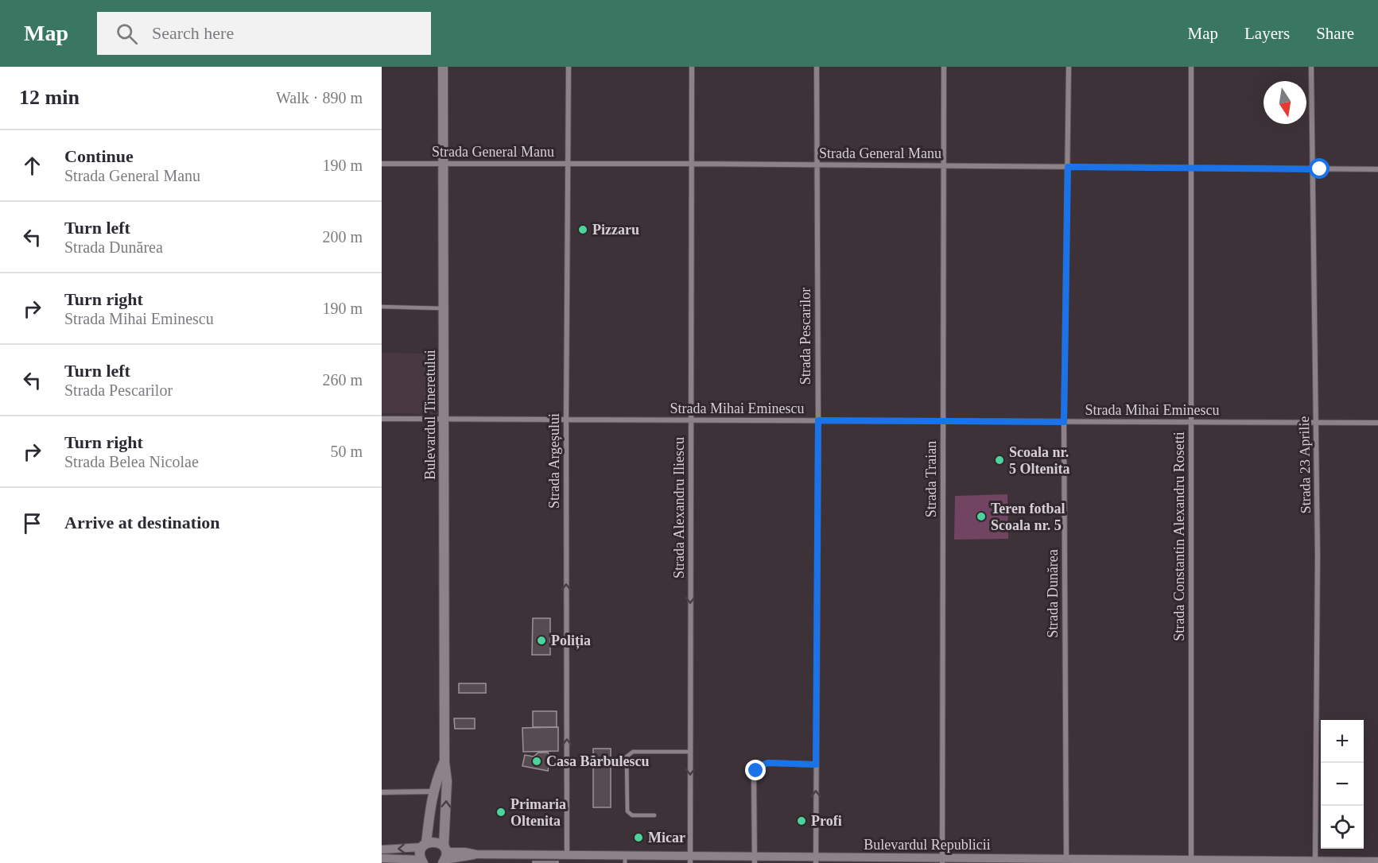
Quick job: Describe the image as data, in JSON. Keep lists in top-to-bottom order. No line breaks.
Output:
{"streets":{"main road":["Bulevardul Tineretului"],"street":["Strada General Manu","Strada Pescarilor","Strada Mihai Eminescu","Strada Argeșului","Strada 23 Aprilie","Strada Traian","Strada Alexandru Iliescu","Strada Constantin Alexandru Rosetti","Strada Dunărea","Bulevardul Republicii"]},"crossings":[["Strada General Manu","Strada Pescarilor"],["Strada General Manu","Bulevardul Tineretului"],["Strada General Manu","Strada Argeșului"],["Strada General Manu","Strada 23 Aprilie"],["Strada General Manu","Strada Traian"],["Strada General Manu","Strada Alexandru Iliescu"],["Strada General Manu","Strada Constantin Alexandru Rosetti"],["Strada General Manu","Strada Dunărea"],["Strada Pescarilor","Strada Mihai Eminescu"],["Strada Pescarilor","Bulevardul Republicii"],["Strada Mihai Eminescu","Bulevardul Tineretului"],["Strada Mihai Eminescu","Strada Argeșului"],["Strada Mihai Eminescu","Strada 23 Aprilie"],["Strada Mihai Eminescu","Strada Traian"],["Strada Mihai Eminescu","Strada Alexandru Iliescu"],["Strada Mihai Eminescu","Strada Constantin Alexandru Rosetti"],["Strada Mihai Eminescu","Strada Dunărea"],["Bulevardul Tineretului","Bulevardul Republicii"],["Strada Argeșului","Bulevardul Republicii"],["Strada 23 Aprilie","Bulevardul Republicii"],["Strada Traian","Bulevardul Republicii"],["Strada Alexandru Iliescu","Bulevardul Republicii"],["Strada Constantin Alexandru Rosetti","Bulevardul Republicii"],["Strada Dunărea","Bulevardul Republicii"]],"one_way":["Strada Argeșului","Strada Alexandru Iliescu"],"places":["Pizzaru","Scoala nr. 5 Oltenita","Teren fotbal Scoala nr. 5","Poliția","Casa Bărbulescu","Primaria Oltenita","Profi","Micar"],"north":"bottom","page":{"header":"Map","search":"Search here","nav":["Map","Layers","Share"],"heading":["12 min","Walk · 890 m"],"list":[["Continue","Strada General Manu","190 m"],["Turn left","Strada Dunărea","200 m"],["Turn right","Strada Mihai Eminescu","190 m"],["Turn left","Strada Pescarilor","260 m"],["Turn right","Strada Belea Nicolae","50 m"],"Arrive at destination"],"map_buttons":["+","−"]}}
